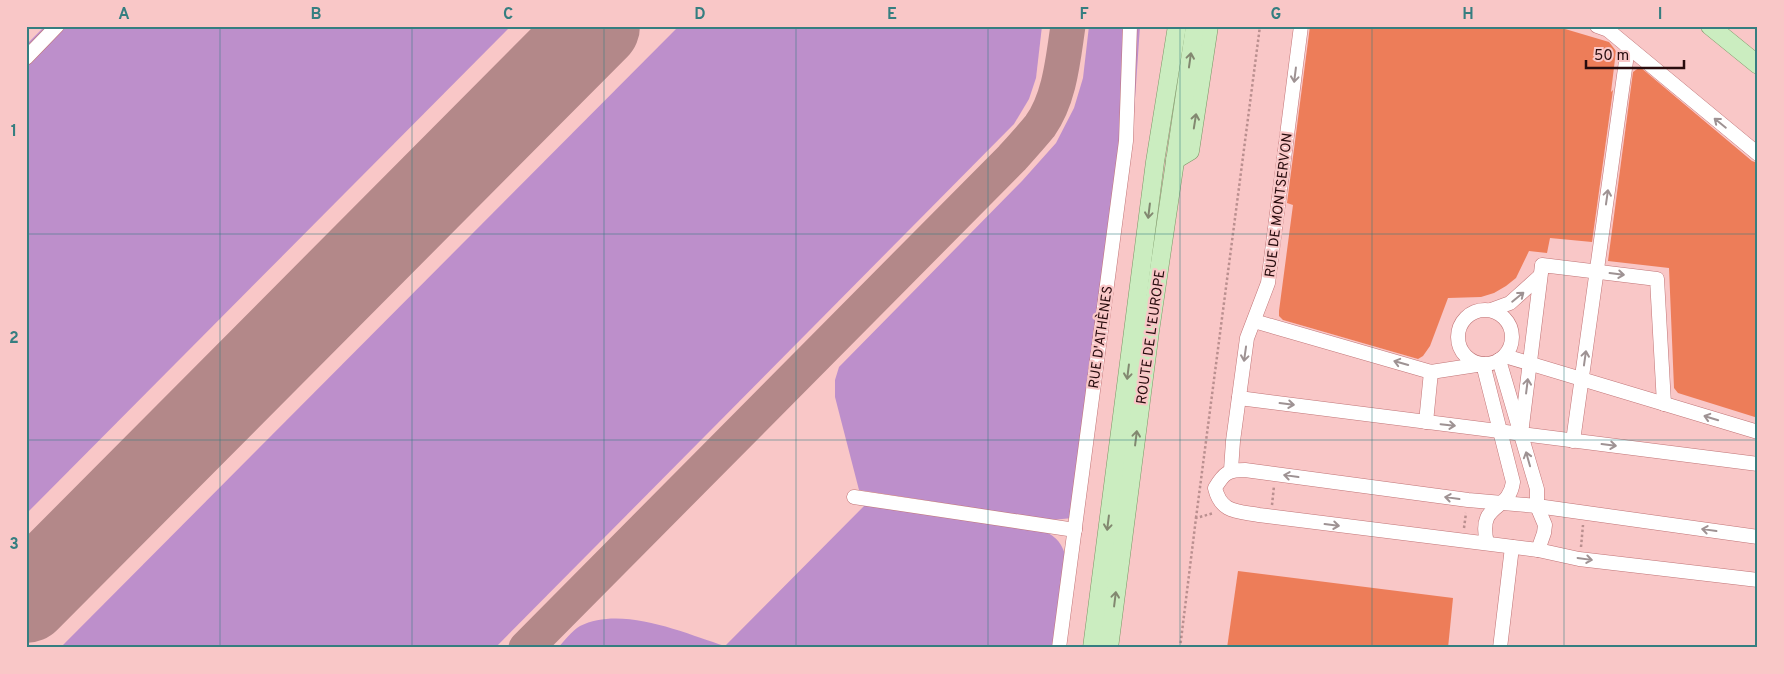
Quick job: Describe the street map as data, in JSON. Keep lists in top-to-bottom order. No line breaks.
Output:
{"streets":{"main road":["ROUTE DE L'EUROPE"],"street":["RUE DE MONTSERVON","RUE D'ATHÈNES"]},"one_way":["RUE DE MONTSERVON"],"scale_bar":"50 m","grid":{"columns":["A","B","C","D","E","F","G","H","I"],"rows":["1","2","3"]}}
